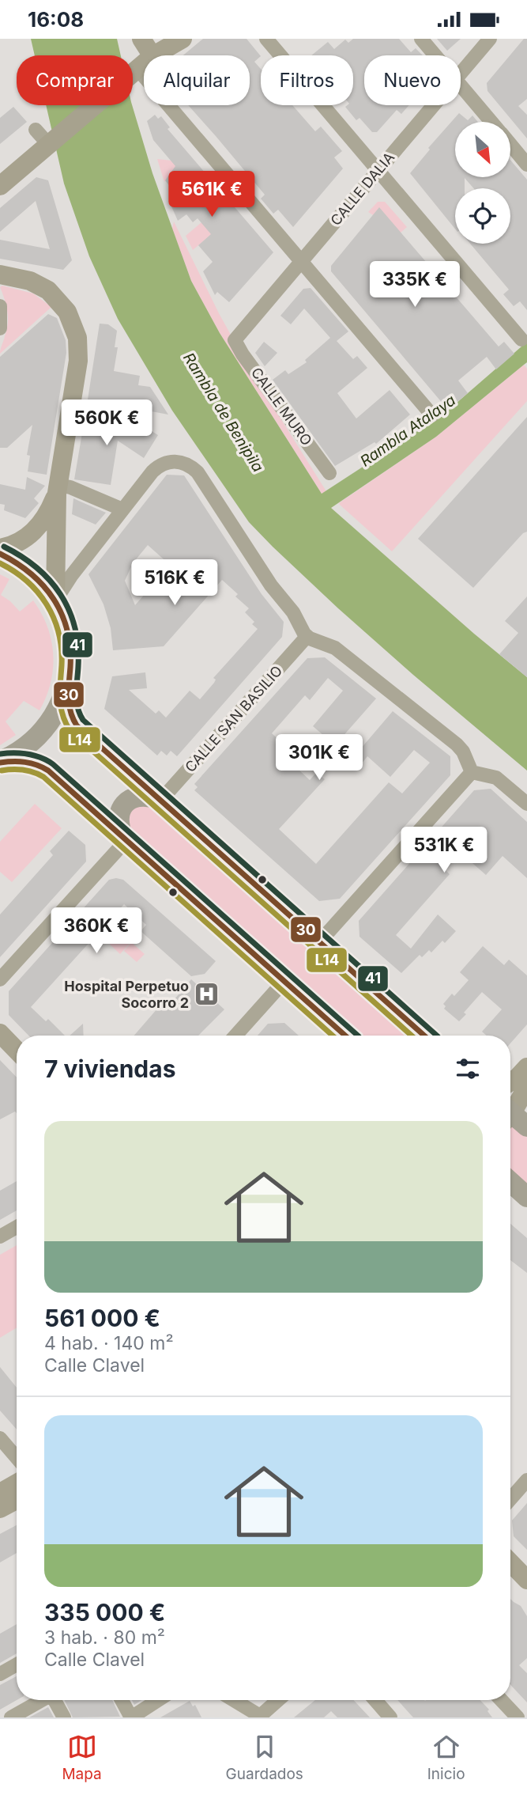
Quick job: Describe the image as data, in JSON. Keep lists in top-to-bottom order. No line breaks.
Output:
{"streets":{"street":["CALLE DALIA","CALLE MURO","CALLE SAN BASILIO"]},"crossings":[["CALLE DALIA","CALLE MURO"]],"water":["Rambla de Benipila","Rambla Atalaya"],"places":{"hospital":["Hospital Perpetuo Socorro 2"]},"lines":["transit line 41","transit line 30","transit line L14"],"north":"bottom right","page":{"status":"16:08","chip":["Comprar","Alquilar","Filtros","Nuevo"],"price":["561K €","335K €","560K €","516K €","301K €","531K €","360K €"],"heading":"7 viviendas","list":[{"name":"561 000 €","note":"4 hab. · 140 m² · Calle Clavel"},{"name":"335 000 €","note":"3 hab. · 80 m² · Calle Clavel"}],"tabs":["Mapa","Guardados","Inicio"]}}
